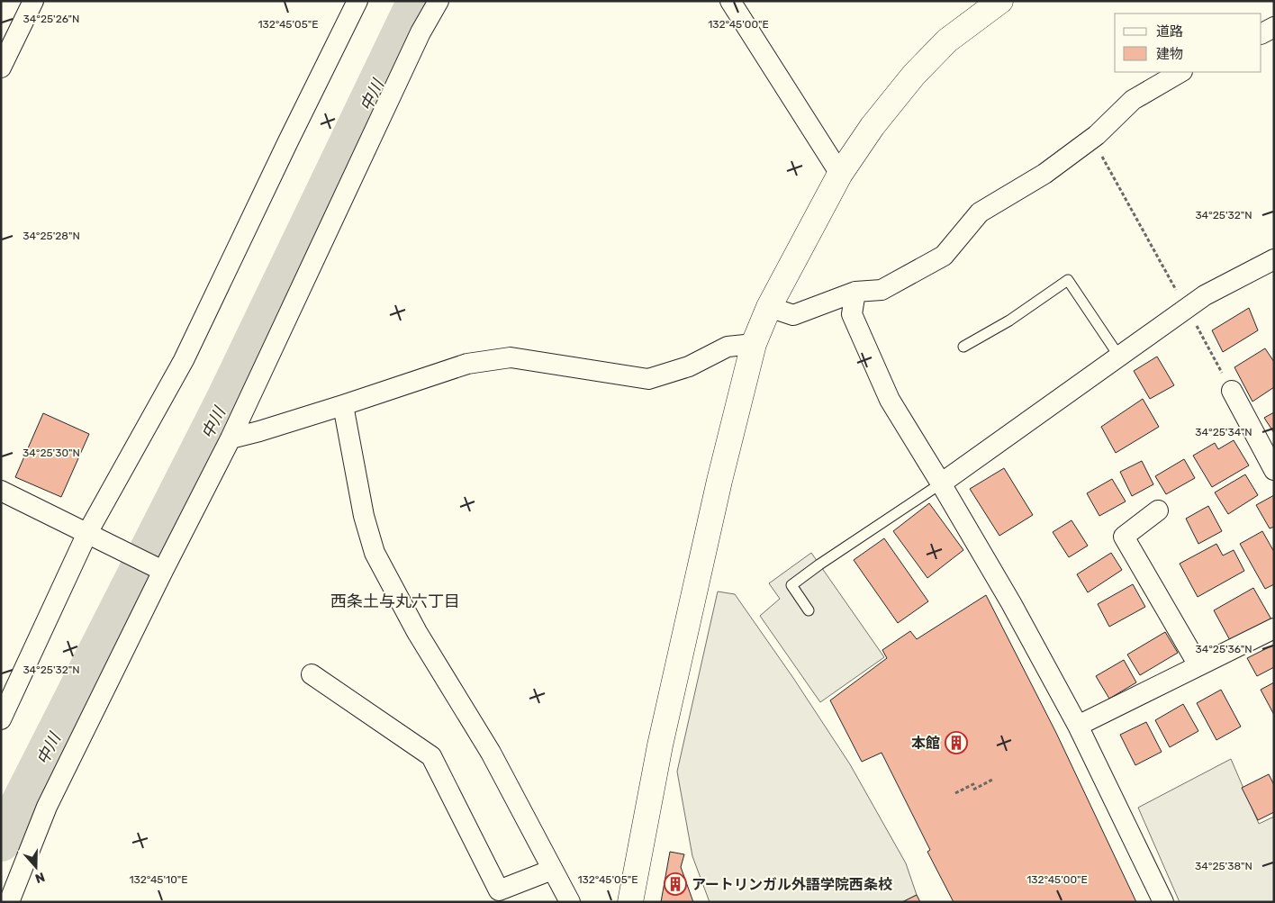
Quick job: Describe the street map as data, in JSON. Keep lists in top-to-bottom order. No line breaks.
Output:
{"districts":["西条土与丸六丁目"],"water":["中川"],"places":{"building":["本館","アートリンガル外語学院西条校"]},"legend":["道路","建物"],"north":"bottom","coordinates":["34°25'26\"N","132°45'05\"E","132°45'00\"E","34°25'32\"N","34°25'28\"N","34°25'34\"N","34°25'30\"N","34°25'36\"N","34°25'38\"N","132°45'10\"E"]}
